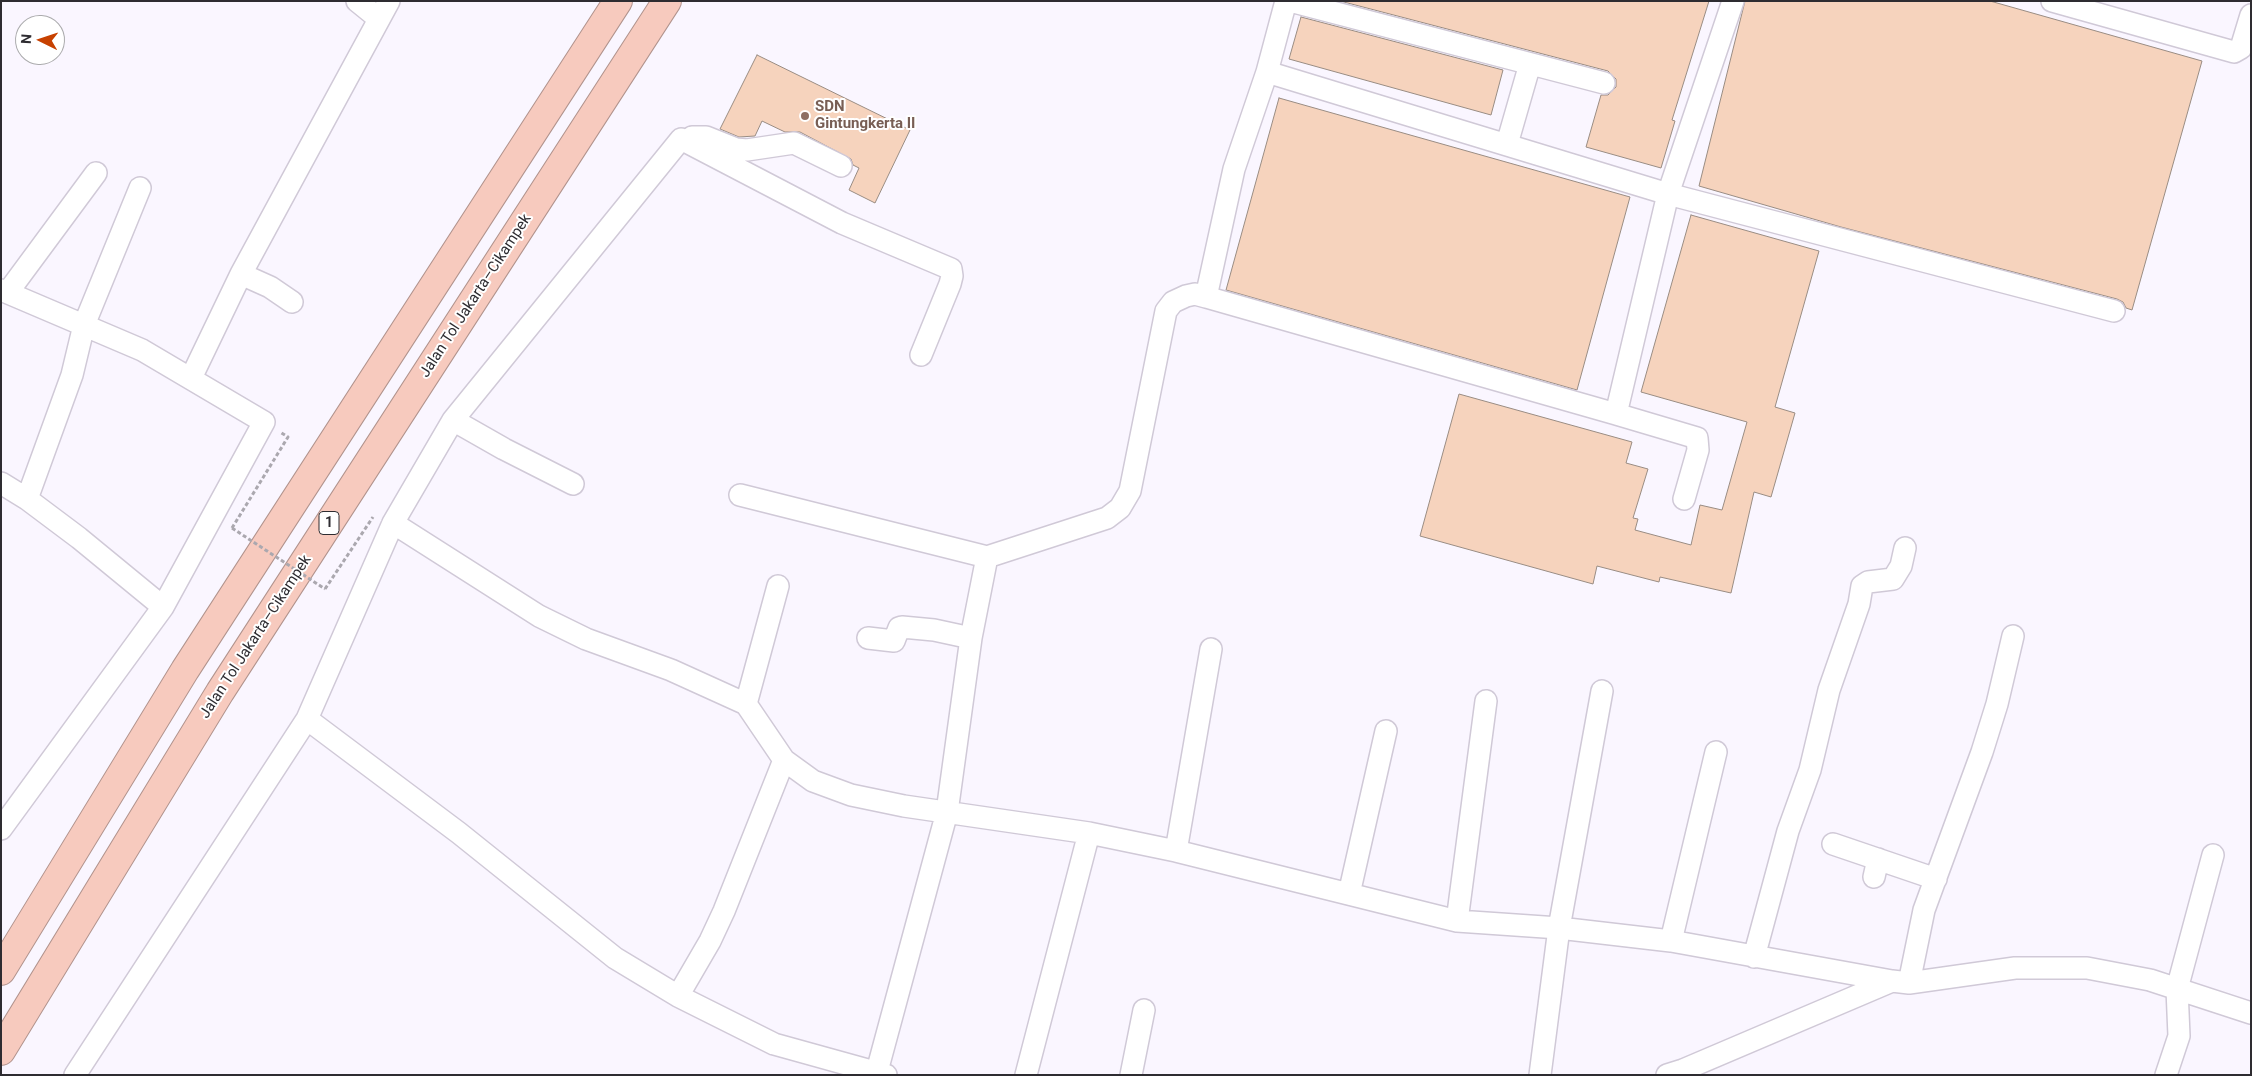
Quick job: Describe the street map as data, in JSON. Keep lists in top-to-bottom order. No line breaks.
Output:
{"streets":{"highway":["Jalan Tol Jakarta–Cikampek","1"]},"places":["SDN Gintungkerta II"],"north":"left"}
